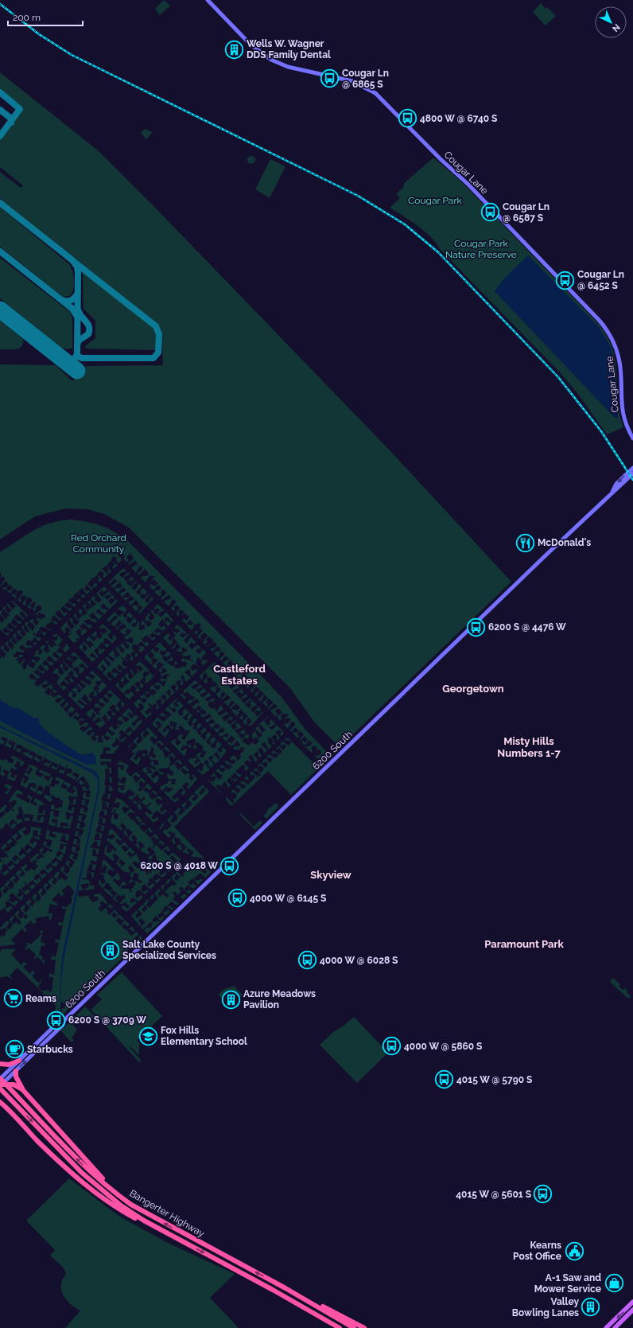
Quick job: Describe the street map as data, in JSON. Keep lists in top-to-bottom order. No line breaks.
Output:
{"streets":{"highway":["Bangerter Highway"],"main road":["Cougar Lane","6200 South"]},"crossings":[["6200 South","Bangerter Highway"]],"districts":["Castleford Estates","Georgetown","Misty Hills Numbers 1-7","Skyview","Paramount Park"],"parks":["Cougar Park","Cougar Park Nature Preserve","Red Orchard Community"],"places":{"building":["Wells W. Wagner DDS Family Dental","Salt Lake County Specialized Services","Azure Meadows Pavilion","Valley Bowling Lanes"],"bus stop":["Cougar Ln @ 6865 S","4800 W @ 6740 S","Cougar Ln @ 6587 S","Cougar Ln @ 6452 S","6200 S @ 4476 W","6200 S @ 4018 W","4000 W @ 6145 S","4000 W @ 6028 S","6200 S @ 3709 W","4000 W @ 5860 S","4015 W @ 5790 S","4015 W @ 5601 S"],"restaurant":["McDonald's"],"supermarket":["Reams"],"school or university":["Fox Hills Elementary School"],"cafe":["Starbucks"],"public building":["Kearns Post Office"],"shop":["A-1 Saw and Mower Service"]},"scale_bar":"200 m","north":"bottom right"}
